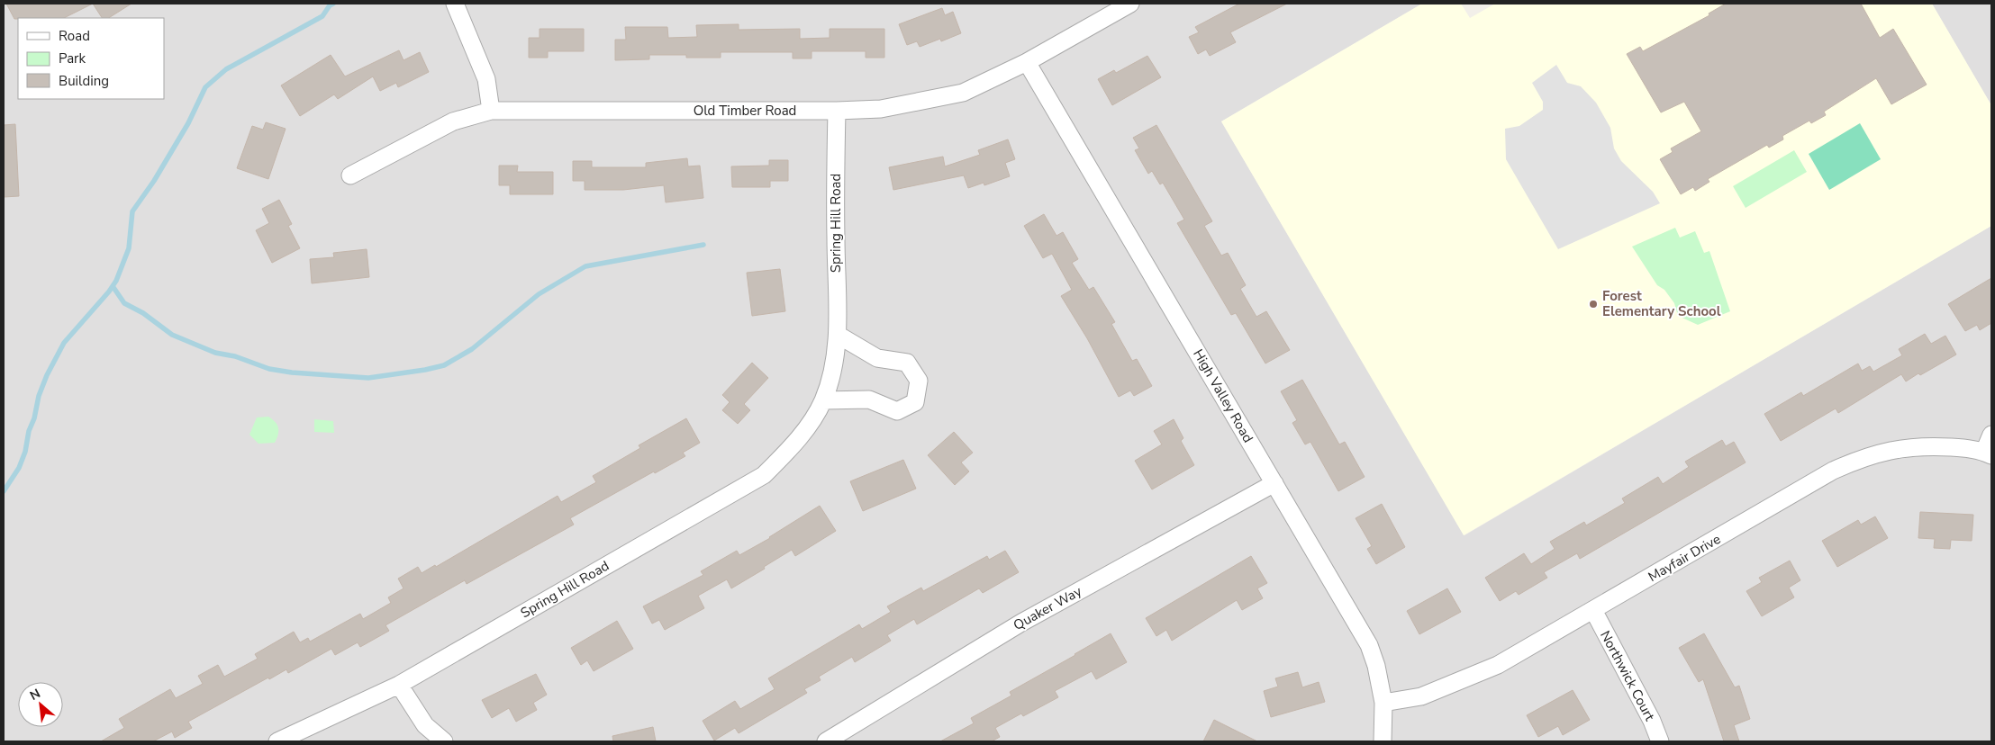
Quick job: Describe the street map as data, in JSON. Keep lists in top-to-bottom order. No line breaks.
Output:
{"streets":{"street":["Old Timber Road","Spring Hill Road","High Valley Road","Mayfair Drive","Quaker Way","Northwick Court"]},"crossings":[["Old Timber Road","Spring Hill Road"],["Old Timber Road","High Valley Road"],["High Valley Road","Mayfair Drive"],["High Valley Road","Quaker Way"],["Mayfair Drive","Northwick Court"]],"places":["Forest Elementary School"],"legend":["Road","Park","Building"],"north":"top left"}
